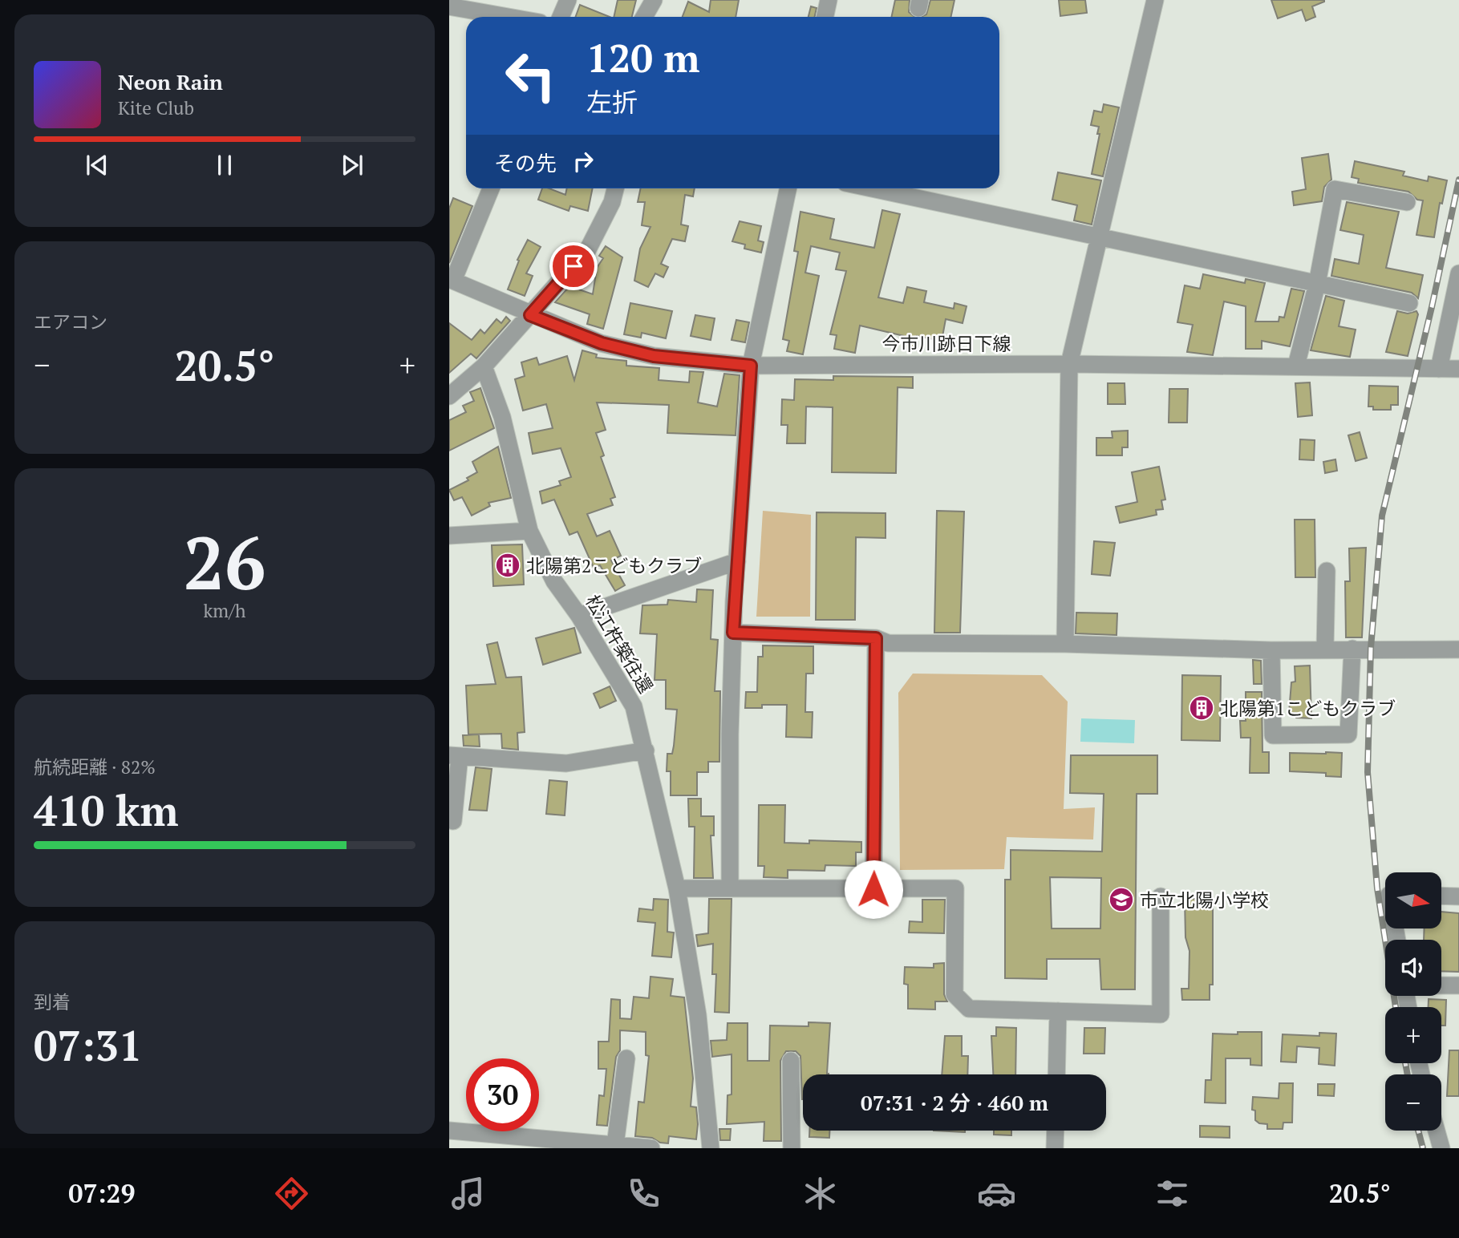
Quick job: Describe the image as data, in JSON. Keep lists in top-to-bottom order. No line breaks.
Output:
{"streets":{"street":["今市川跡日下線","松江杵築往還"]},"places":{"building":["北陽第2こどもクラブ","北陽第1こどもクラブ"],"school or university":["市立北陽小学校"]},"north":"right","page":{"turn":["120 m","左折"],"song":["Neon Rain","Kite Club"],"then":"その先","tile":["エアコン",["26","km/h"],["航続距離 · 82%","410 km"],["到着","07:31"]],"heat":["−","20.5°","+"],"map_buttons":["+","−"],"limit":"30","trip":"07:31 · 2 分 · 460 m","tabs":["07:29","20.5°"]}}
